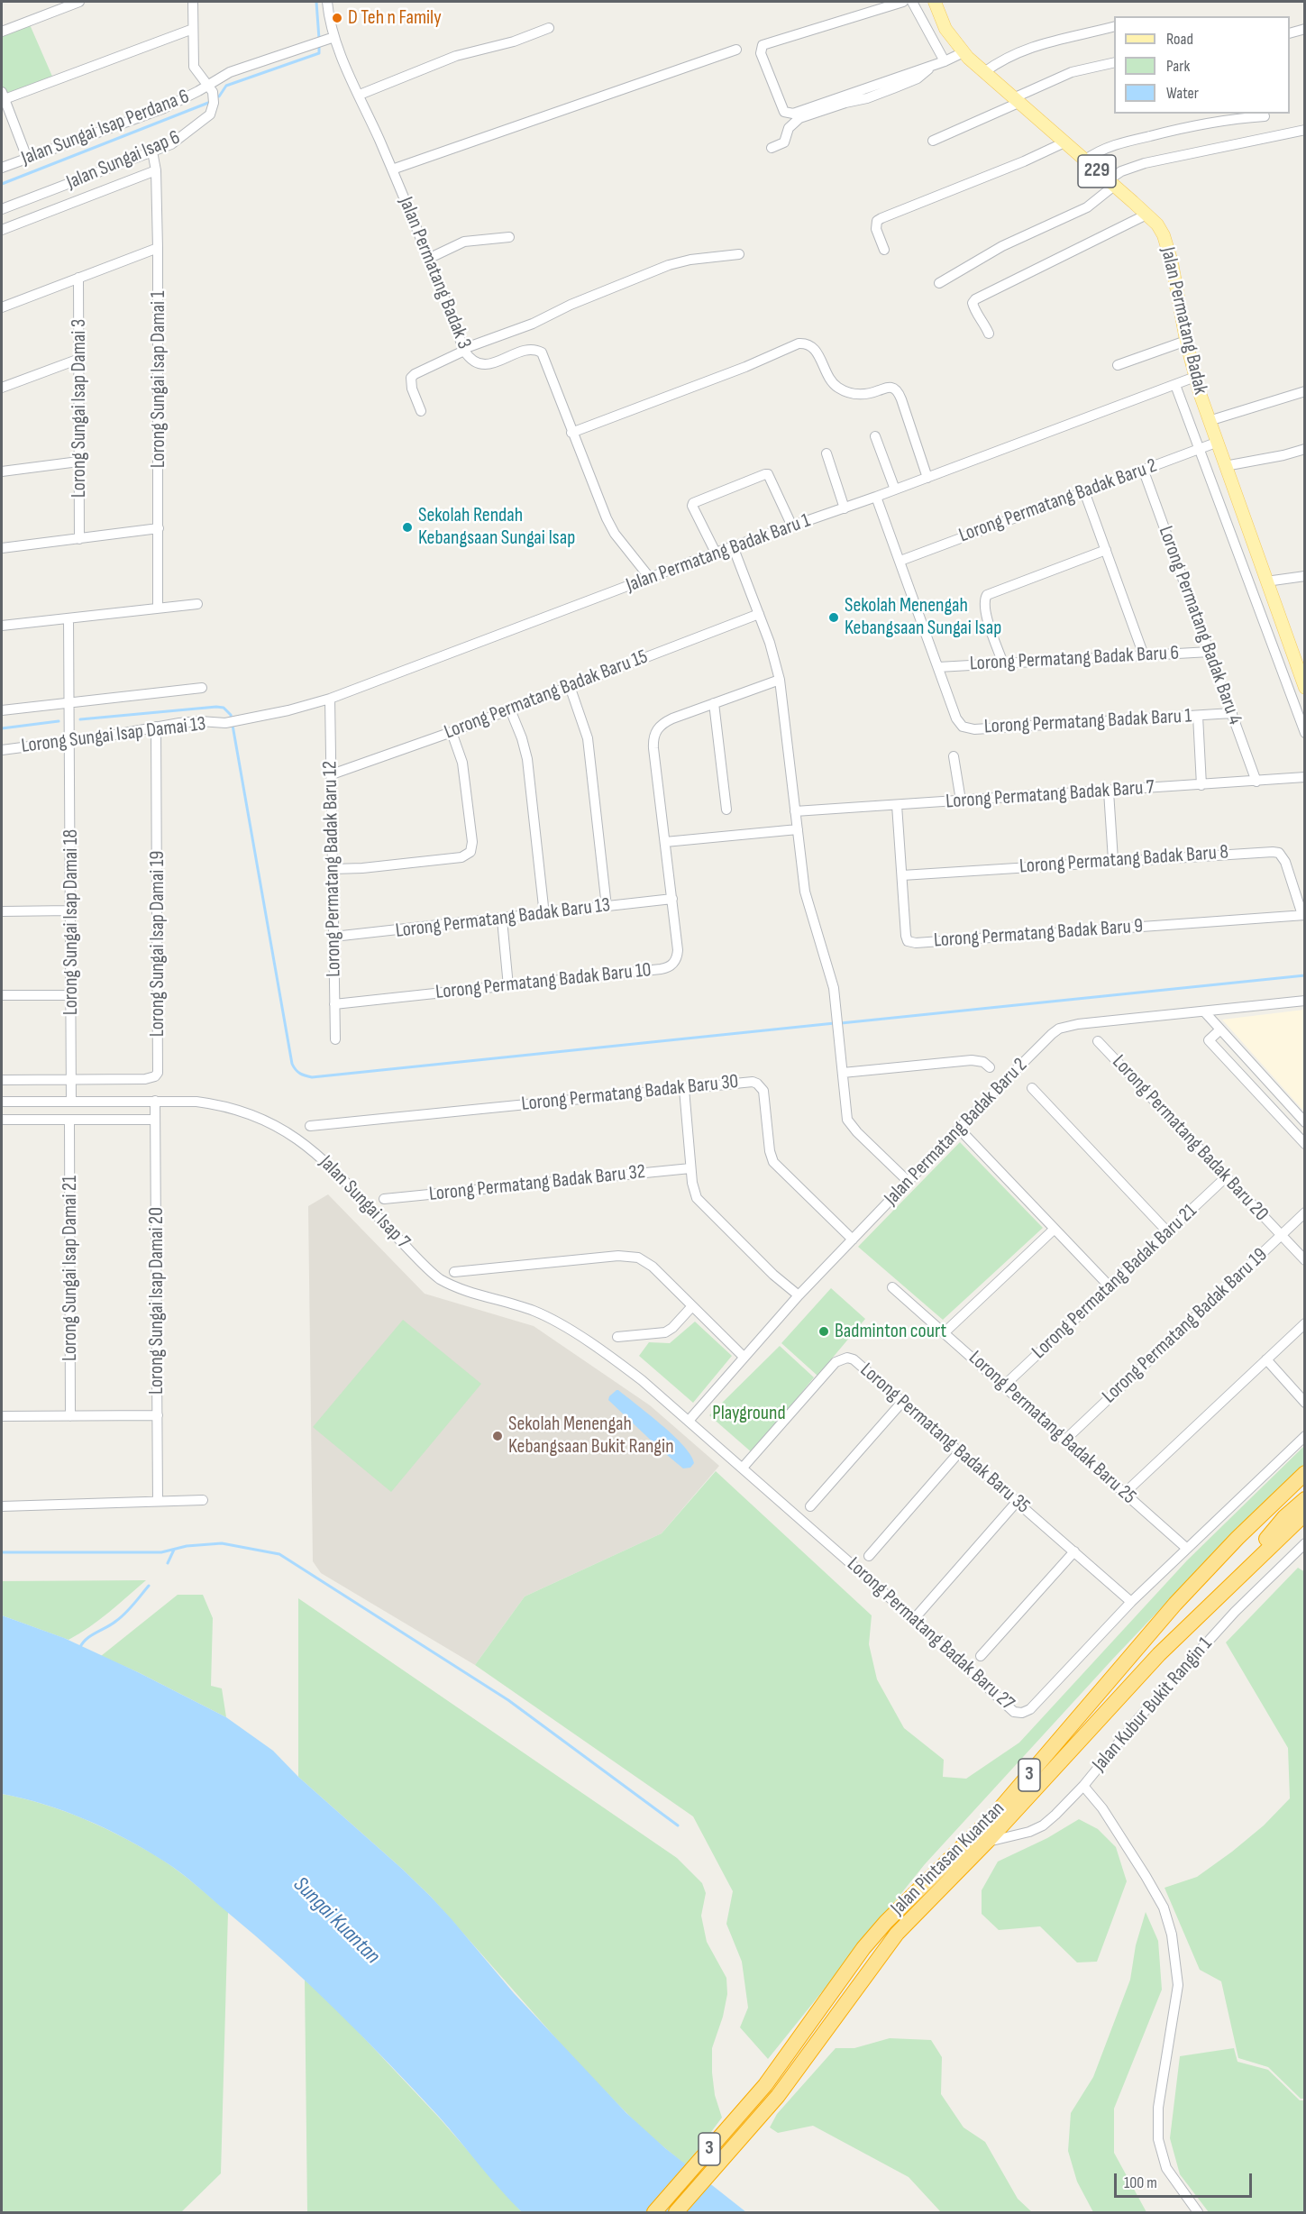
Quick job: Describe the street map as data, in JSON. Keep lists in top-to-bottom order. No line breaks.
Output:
{"streets":{"highway":["3","Jalan Pintasan Kuantan"],"main road":["229","Jalan Permatang Badak"],"street":["Jalan Sungai Isap Perdana 6","Jalan Sungai Isap 6","Jalan Permatang Badak 3","Lorong Sungai Isap Damai 1","Lorong Sungai Isap Damai 3","Lorong Permatang Badak Baru 2","Jalan Permatang Badak Baru 1","Lorong Permatang Badak Baru 4","Lorong Permatang Badak Baru 6","Lorong Permatang Badak Baru 15","Lorong Permatang Badak Baru 1","Lorong Sungai Isap Damai 13","Lorong Permatang Badak Baru 7","Lorong Permatang Badak Baru 8","Lorong Permatang Badak Baru 12","Lorong Permatang Badak Baru 13","Lorong Sungai Isap Damai 18","Lorong Permatang Badak Baru 9","Lorong Sungai Isap Damai 19","Lorong Permatang Badak Baru 10","Lorong Permatang Badak Baru 30","Jalan Permatang Badak Baru 2","Lorong Permatang Badak Baru 20","Lorong Permatang Badak Baru 32","Jalan Sungai Isap 7","Lorong Sungai Isap Damai 21","Lorong Permatang Badak Baru 21","Lorong Sungai Isap Damai 20","Lorong Permatang Badak Baru 19","Lorong Permatang Badak Baru 25","Lorong Permatang Badak Baru 35","Lorong Permatang Badak Baru 27","Jalan Kubur Bukit Rangin 1"]},"crossings":[["Jalan Sungai Isap Perdana 6","Jalan Sungai Isap 6"],["Jalan Sungai Isap Perdana 6","Jalan Permatang Badak 3"],["Jalan Sungai Isap 6","Lorong Sungai Isap Damai 1"],["Jalan Permatang Badak 3","Jalan Permatang Badak Baru 1"],["Jalan Permatang Badak","Lorong Permatang Badak Baru 2"],["Jalan Permatang Badak","Jalan Permatang Badak Baru 1"],["Lorong Permatang Badak Baru 2","Lorong Permatang Badak Baru 4"],["Lorong Permatang Badak Baru 2","Lorong Permatang Badak Baru 1"],["Jalan Permatang Badak Baru 1","Lorong Permatang Badak Baru 1"],["Jalan Permatang Badak Baru 1","Lorong Sungai Isap Damai 13"],["Jalan Permatang Badak Baru 1","Lorong Permatang Badak Baru 12"],["Lorong Permatang Badak Baru 4","Lorong Permatang Badak Baru 6"],["Lorong Permatang Badak Baru 4","Lorong Permatang Badak Baru 1"],["Lorong Permatang Badak Baru 4","Lorong Permatang Badak Baru 7"],["Lorong Permatang Badak Baru 6","Lorong Permatang Badak Baru 1"],["Lorong Permatang Badak Baru 15","Lorong Permatang Badak Baru 12"],["Lorong Sungai Isap Damai 13","Lorong Sungai Isap Damai 18"],["Lorong Sungai Isap Damai 13","Lorong Sungai Isap Damai 19"],["Lorong Permatang Badak Baru 7","Lorong Permatang Badak Baru 9"],["Lorong Permatang Badak Baru 8","Lorong Permatang Badak Baru 9"],["Lorong Permatang Badak Baru 12","Lorong Permatang Badak Baru 13"],["Lorong Permatang Badak Baru 12","Lorong Permatang Badak Baru 10"],["Lorong Permatang Badak Baru 13","Lorong Permatang Badak Baru 10"],["Lorong Sungai Isap Damai 18","Lorong Sungai Isap Damai 19"],["Lorong Sungai Isap Damai 18","Jalan Sungai Isap 7"],["Lorong Permatang Badak Baru 30","Jalan Permatang Badak Baru 2"],["Jalan Permatang Badak Baru 2","Jalan Sungai Isap 7"],["Jalan Permatang Badak Baru 2","Lorong Permatang Badak Baru 27"],["Lorong Permatang Badak Baru 20","Lorong Permatang Badak Baru 21"],["Lorong Permatang Badak Baru 20","Lorong Permatang Badak Baru 19"],["Jalan Sungai Isap 7","Lorong Sungai Isap Damai 20"],["Jalan Sungai Isap 7","Lorong Permatang Badak Baru 27"],["Lorong Permatang Badak Baru 21","Lorong Permatang Badak Baru 25"],["Lorong Permatang Badak Baru 19","Lorong Permatang Badak Baru 25"],["Lorong Permatang Badak Baru 25","Lorong Permatang Badak Baru 27"],["Lorong Permatang Badak Baru 35","Lorong Permatang Badak Baru 27"],["Jalan Kubur Bukit Rangin 1","Jalan Pintasan Kuantan"]],"water":["Sungai Kuantan"],"parks":["Playground"],"places":["D Teh n Family","Sekolah Rendah Kebangsaan Sungai Isap","Sekolah Menengah Kebangsaan Sungai Isap","Badminton court","Sekolah Menengah Kebangsaan Bukit Rangin"],"legend":["Road","Park","Water"],"scale_bar":"100 m"}
